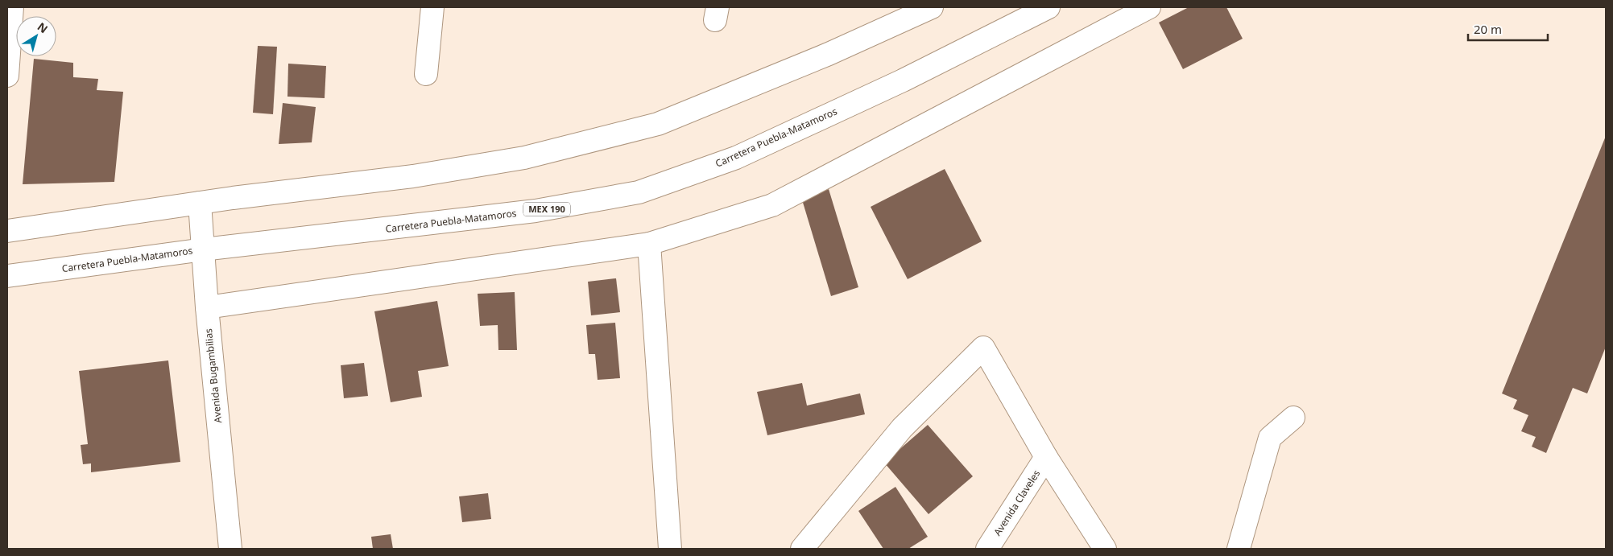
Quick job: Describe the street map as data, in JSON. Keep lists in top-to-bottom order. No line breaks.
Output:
{"streets":{"street":["Carretera Puebla-Matamoros","MEX 190","Avenida Bugambilias","Avenida Claveles"]},"crossings":[["Carretera Puebla-Matamoros","Avenida Bugambilias"]],"scale_bar":"20 m","north":"top right"}
